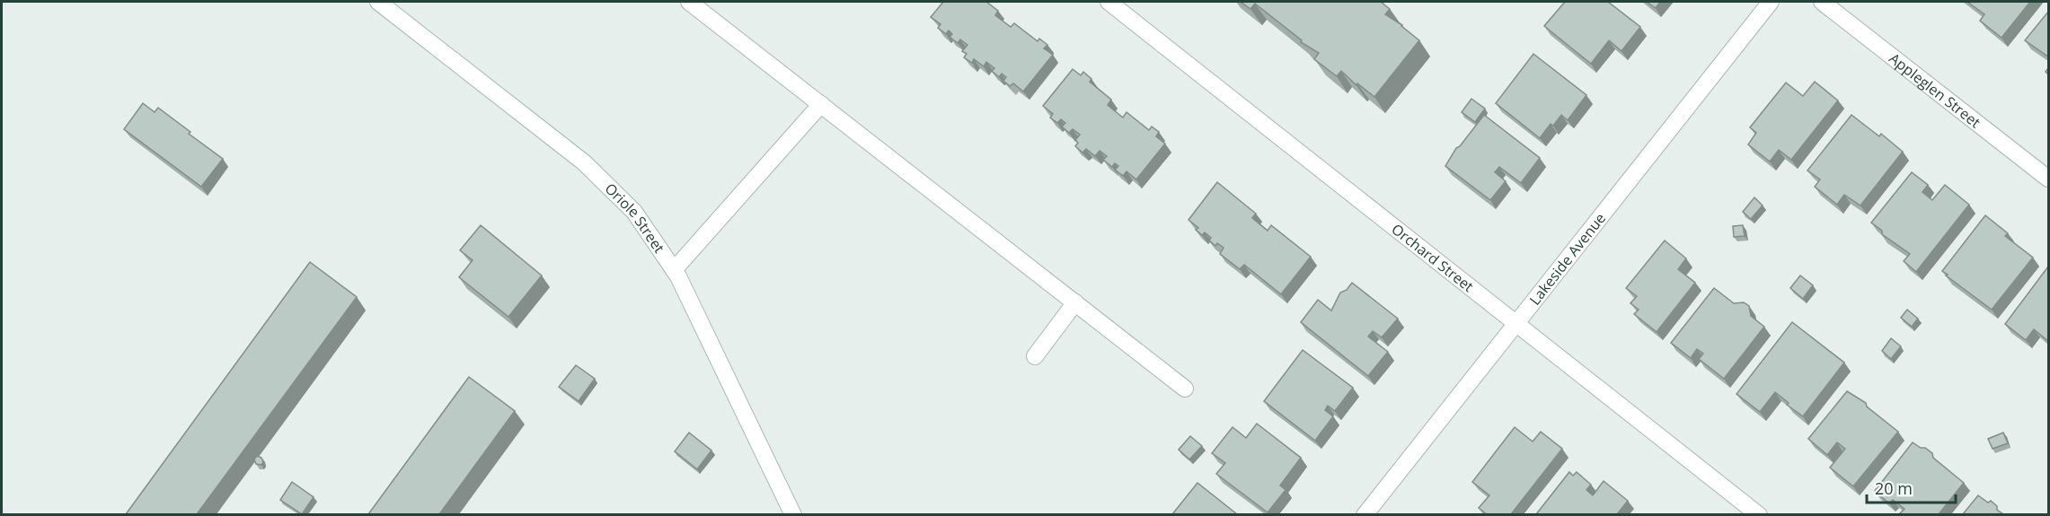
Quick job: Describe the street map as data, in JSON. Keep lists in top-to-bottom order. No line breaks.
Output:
{"streets":{"street":["Appleglen Street","Oriole Street","Orchard Street","Lakeside Avenue"]},"crossings":[["Orchard Street","Lakeside Avenue"]],"scale_bar":"20 m"}
